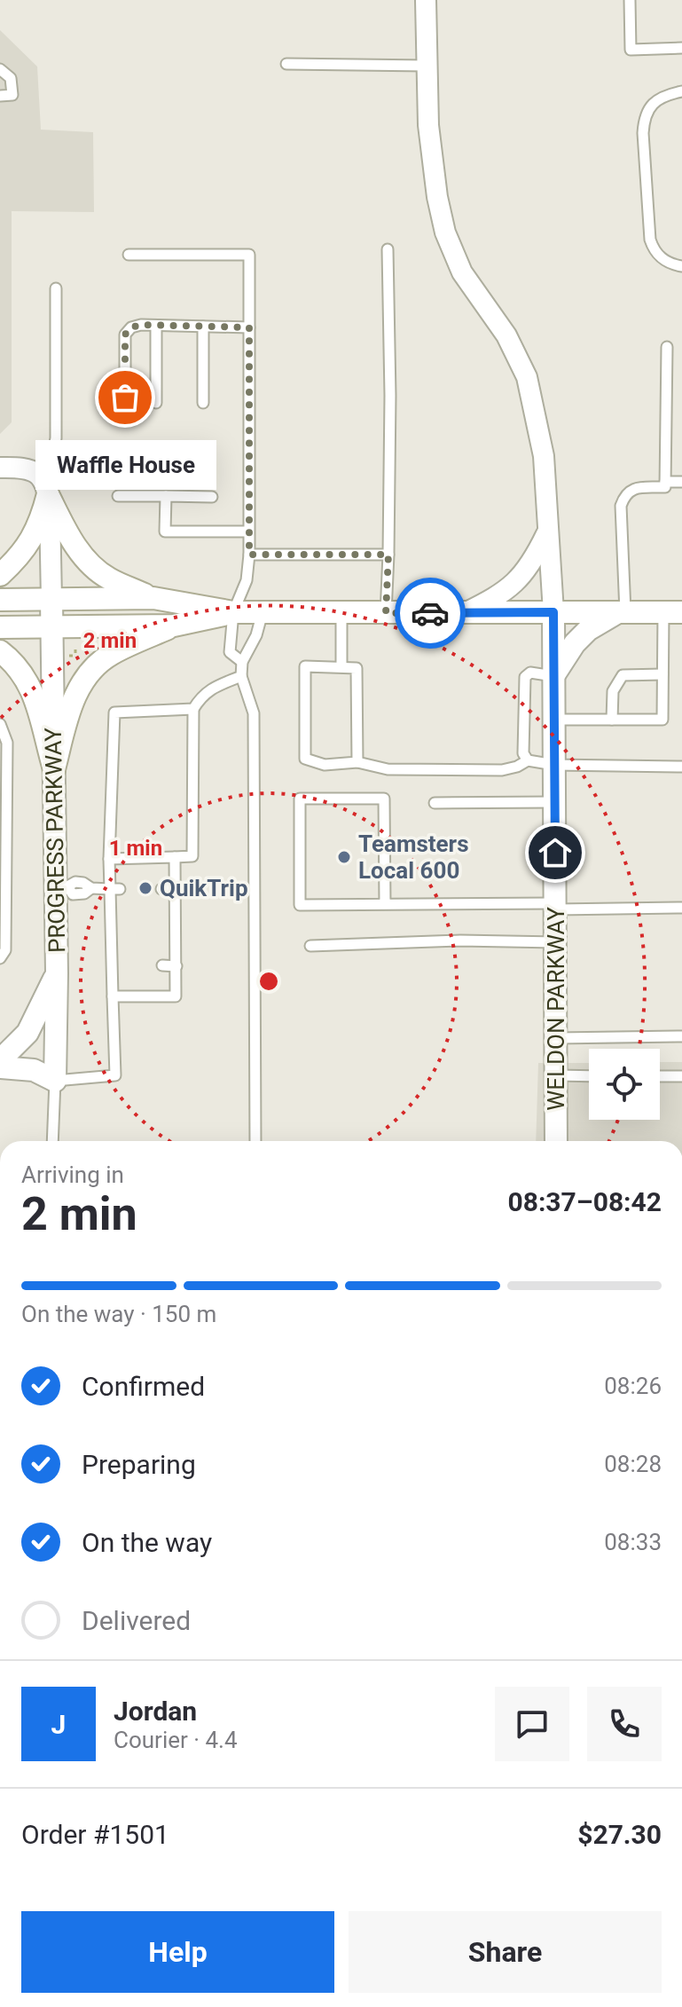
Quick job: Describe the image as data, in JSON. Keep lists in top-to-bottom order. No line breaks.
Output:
{"streets":{"main road":["PROGRESS PARKWAY","WELDON PARKWAY"]},"places":["Waffle House","Teamsters Local 600","QuikTrip"],"page":{"bubble":"Waffle House","heading":["2 min","Arriving in","08:37–08:42"],"panel":["Jordan","Courier · 4.4","Order #1501","$27.30"],"bar":"On the way · 150 m","list":[["Confirmed","08:26"],["Preparing","08:28"],["On the way","08:33"],"Delivered"],"round":"J","buttons":["Help","Share"]},"rings":["2 min","1 min"]}
